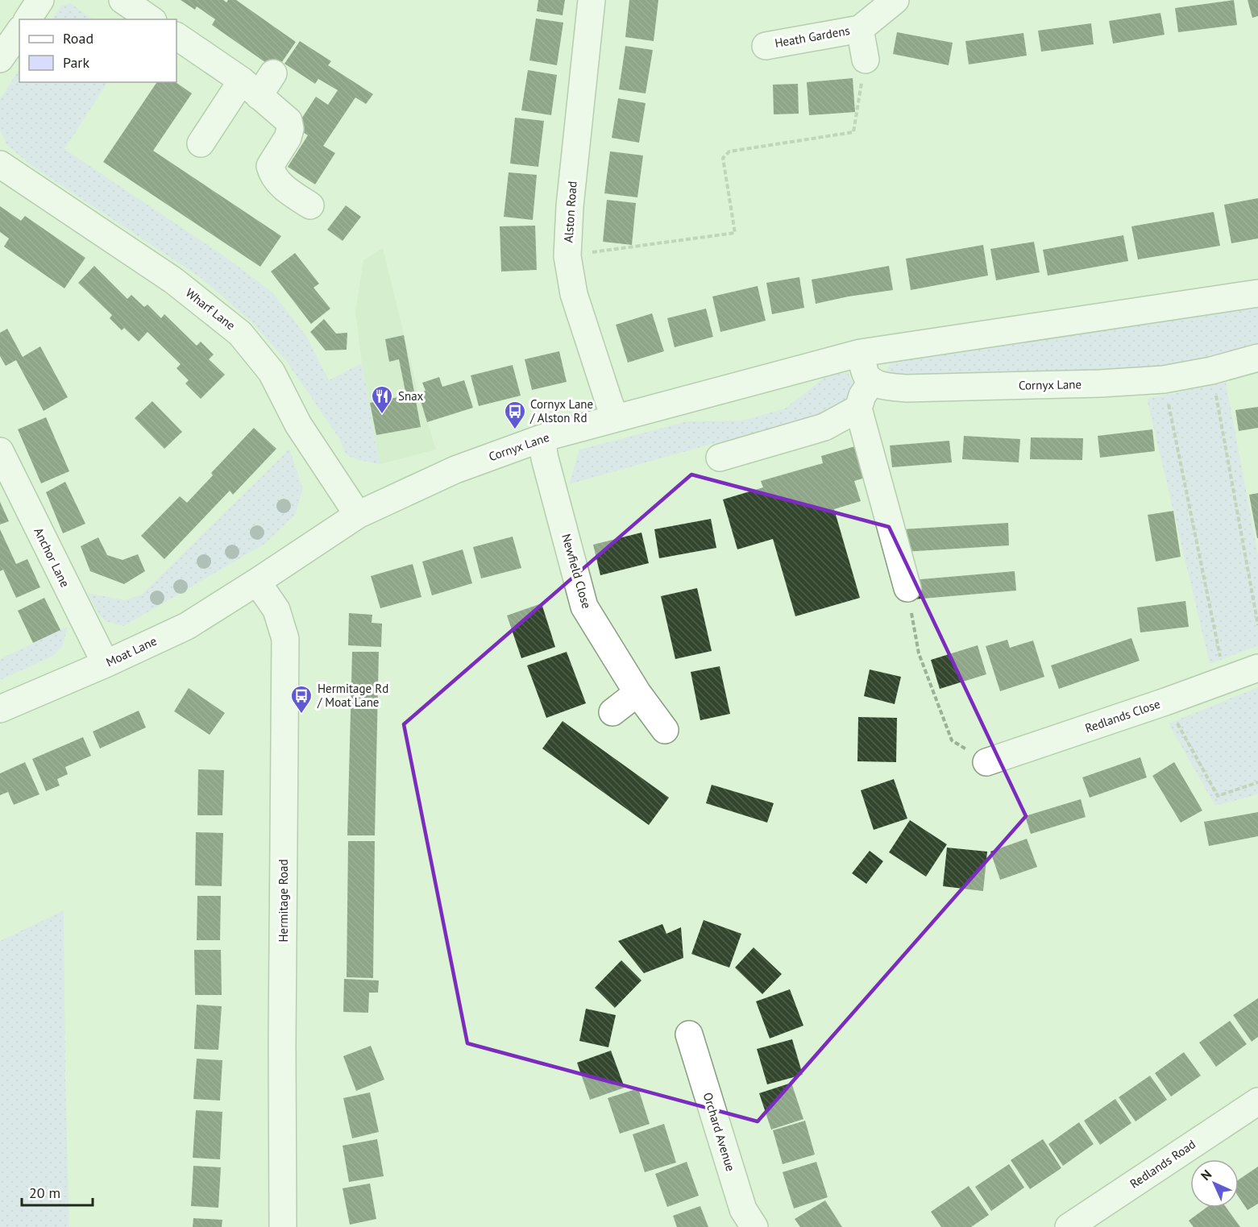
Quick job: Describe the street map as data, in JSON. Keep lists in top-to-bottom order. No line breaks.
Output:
{"streets":{"street":["Heath Gardens","Alston Road","Wharf Lane","Cornyx Lane","Anchor Lane","Newfield Close","Moat Lane","Redlands Close","Hermitage Road","Orchard Avenue","Redlands Road"]},"crossings":[["Alston Road","Cornyx Lane"],["Wharf Lane","Cornyx Lane"],["Cornyx Lane","Newfield Close"],["Cornyx Lane","Moat Lane"],["Cornyx Lane","Hermitage Road"],["Anchor Lane","Moat Lane"],["Moat Lane","Hermitage Road"]],"places":{"restaurant":["Snax"],"bus stop":["Cornyx Lane / Alston Rd","Hermitage Rd / Moat Lane"]},"legend":["Road","Park"],"scale_bar":"20 m","north":"top left"}
